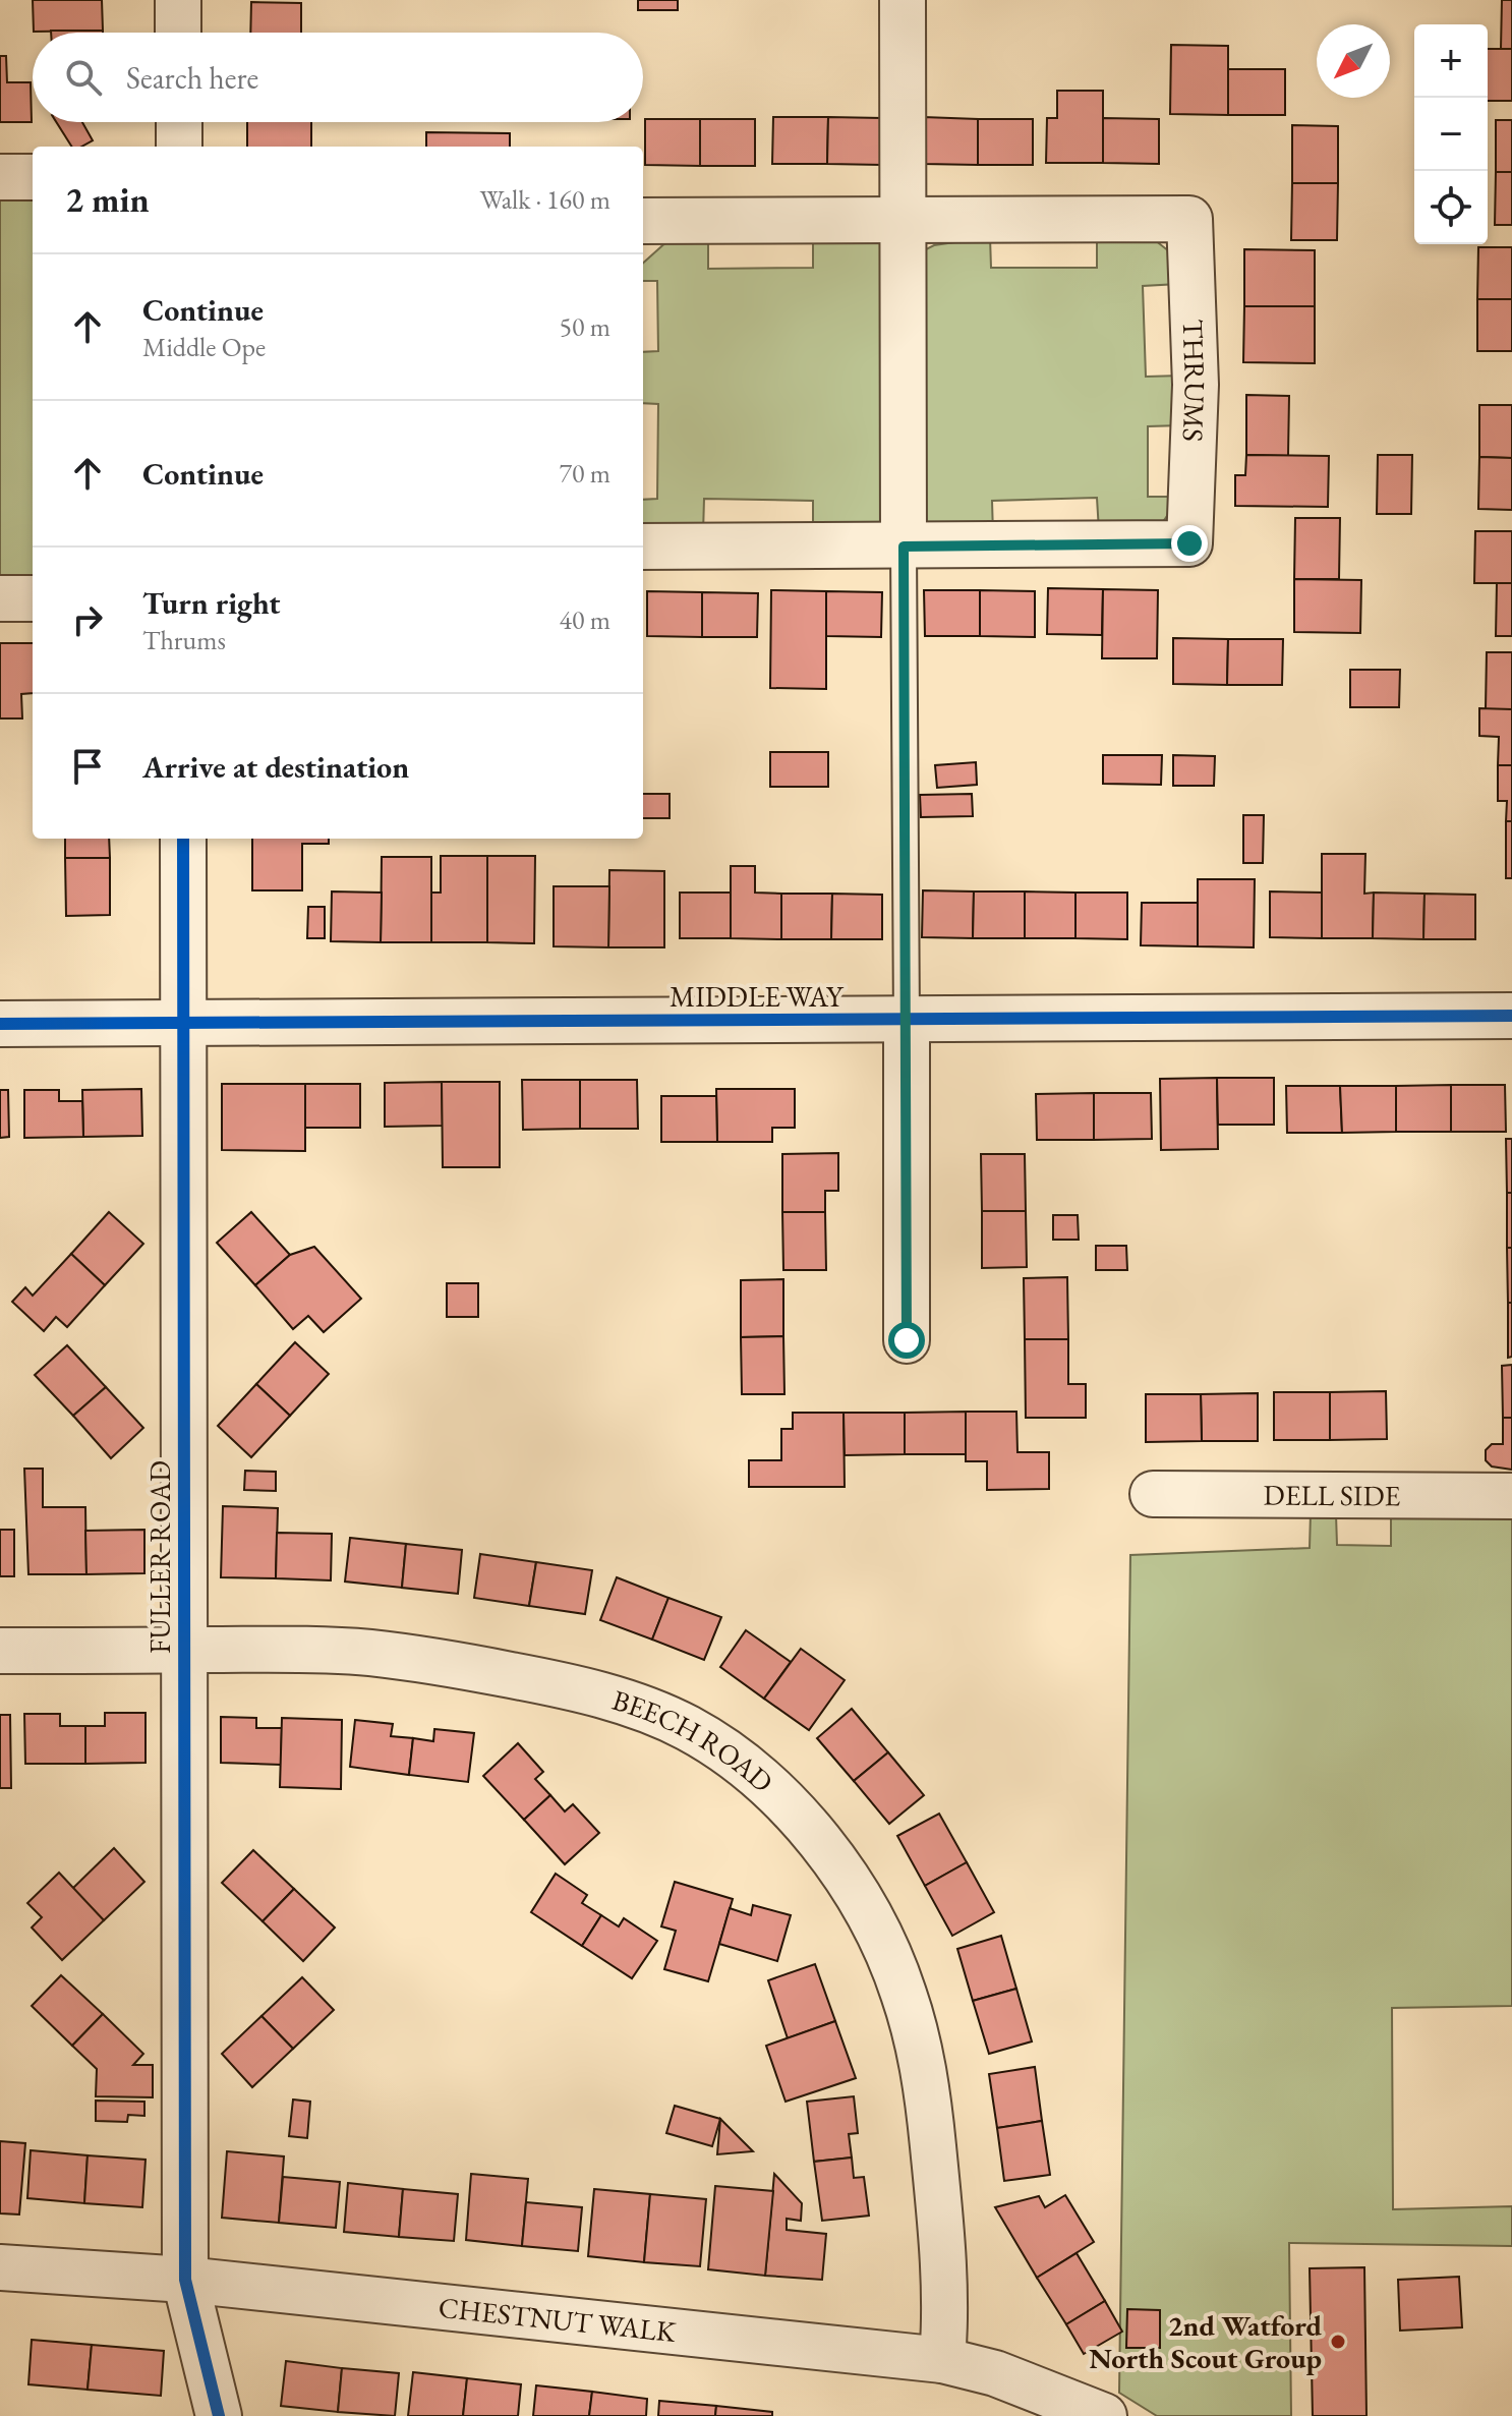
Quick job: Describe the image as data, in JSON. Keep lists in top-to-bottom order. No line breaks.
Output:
{"streets":{"street":["THRUMS","MIDDLE WAY","DELL SIDE","FULLER ROAD","BEECH ROAD","CHESTNUT WALK"]},"crossings":[["MIDDLE WAY","FULLER ROAD"],["FULLER ROAD","BEECH ROAD"],["FULLER ROAD","CHESTNUT WALK"],["BEECH ROAD","CHESTNUT WALK"]],"places":["2nd Watford North Scout Group"],"north":"bottom left","page":{"map_buttons":["+","−"],"search":"Search here","heading":["2 min","Walk · 160 m"],"list":[["Continue","Middle Ope","50 m"],["Continue","70 m"],["Turn right","Thrums","40 m"],"Arrive at destination"]}}
